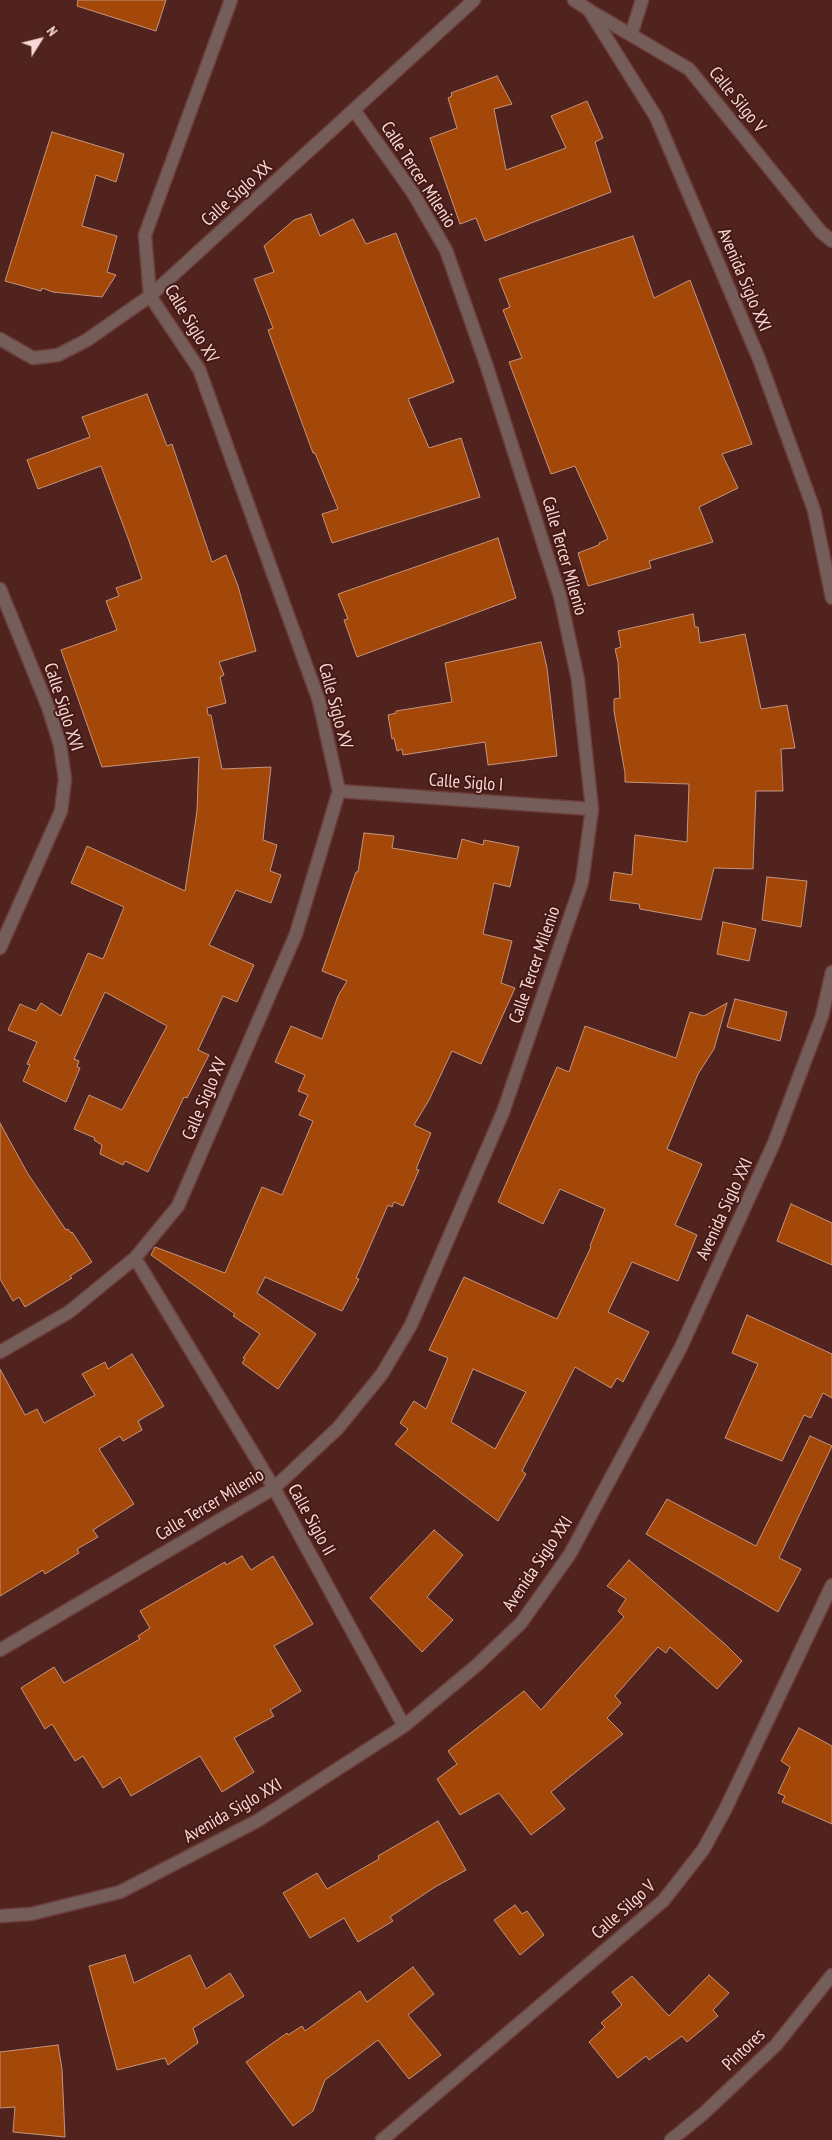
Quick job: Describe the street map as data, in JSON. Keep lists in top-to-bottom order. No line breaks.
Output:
{"streets":{"street":["Calle Silgo V","Calle Tercer Milenio","Calle Siglo XX","Avenida Siglo XXI","Calle Siglo XV","Calle Siglo XVI","Calle Siglo I","Calle Siglo II","Pintores"]},"crossings":[["Calle Silgo V","Avenida Siglo XXI"],["Calle Tercer Milenio","Calle Siglo XX"],["Calle Tercer Milenio","Calle Siglo I"],["Calle Tercer Milenio","Calle Siglo II"],["Calle Siglo XX","Calle Siglo XV"],["Avenida Siglo XXI","Calle Siglo II"],["Calle Siglo XV","Calle Siglo I"],["Calle Siglo XV","Calle Siglo II"]],"north":"top right"}
